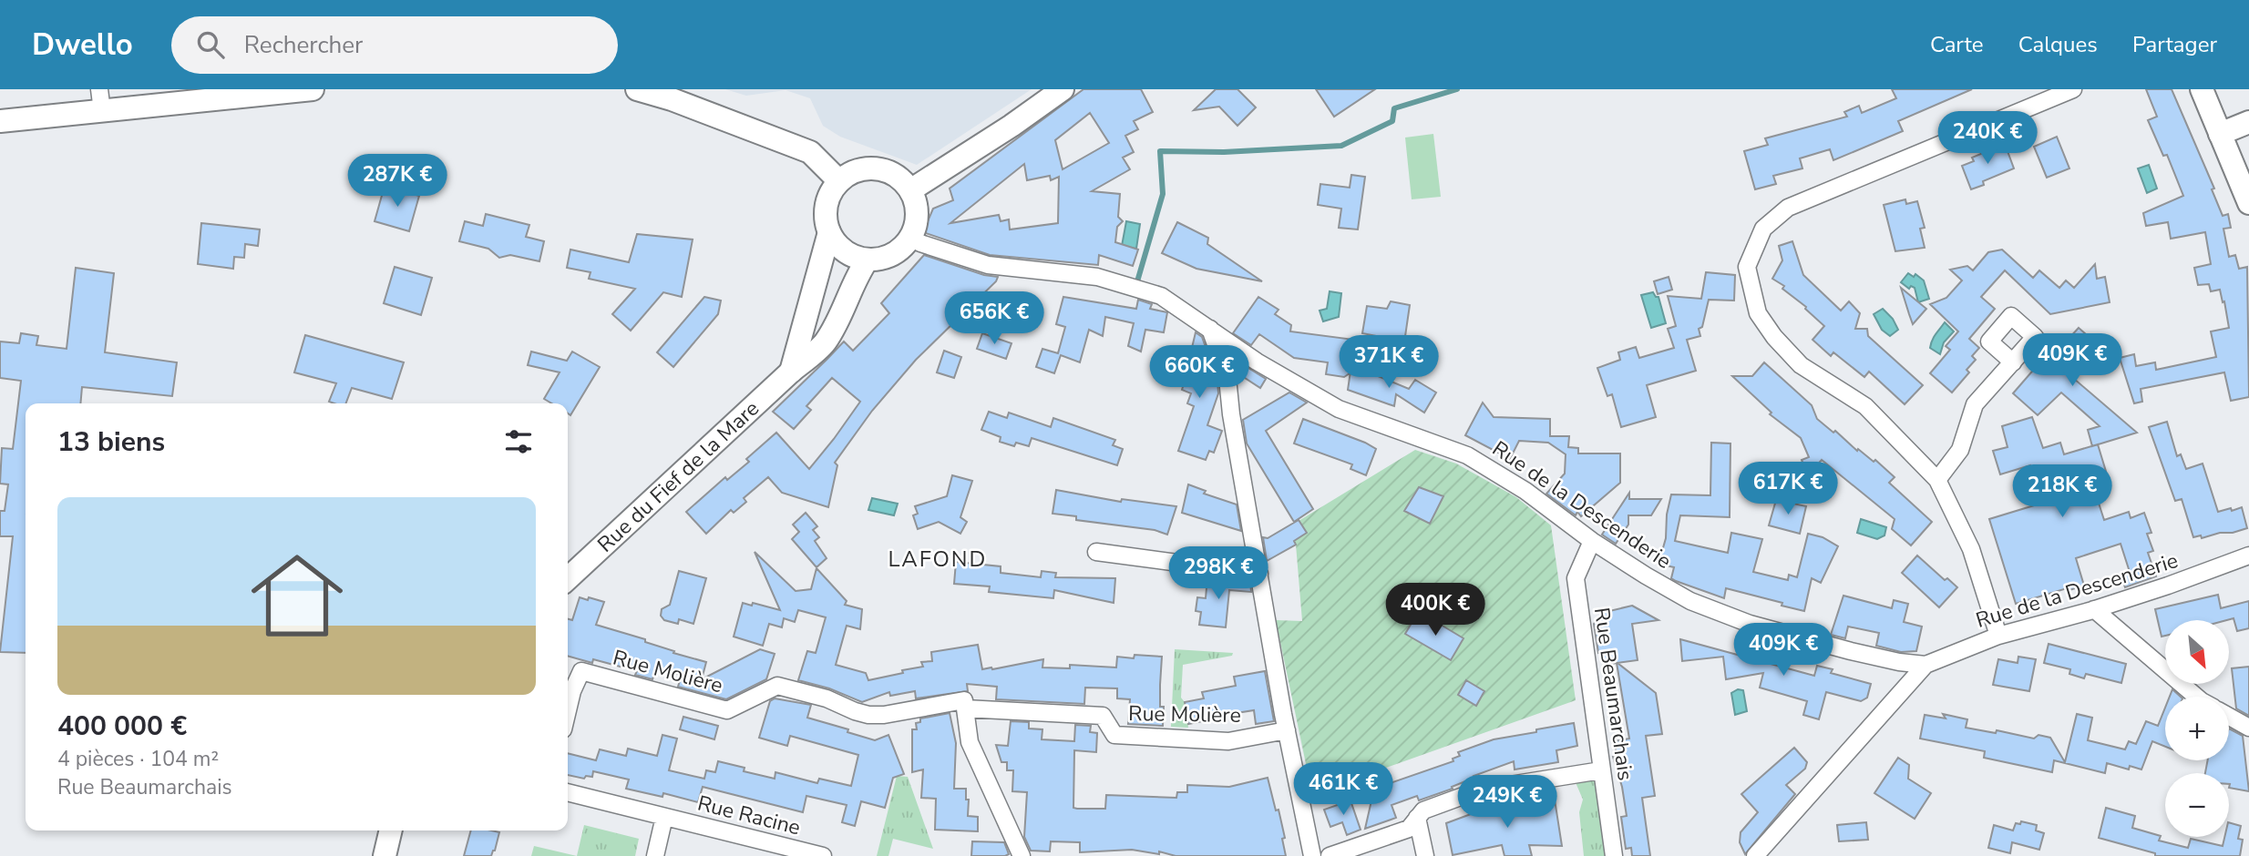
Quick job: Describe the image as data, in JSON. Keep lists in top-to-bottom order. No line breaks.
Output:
{"streets":{"main road":["Rue du Fief de la Mare"],"street":["Rue de la Descenderie","Rue Molière","Rue Beaumarchais","Rue Racine"]},"crossings":[["Rue du Fief de la Mare","Rue de la Descenderie"],["Rue de la Descenderie","Rue Beaumarchais"]],"districts":["LAFOND"],"north":"bottom right","page":{"header":"Dwello","search":"Rechercher","nav":["Carte","Calques","Partager"],"price":["240K €","287K €","656K €","409K €","371K €","660K €","617K €","218K €","298K €","400K €","409K €","461K €","249K €"],"heading":"13 biens","list":[{"name":"400 000 €","note":"4 pièces · 104 m² · Rue Beaumarchais"}],"map_buttons":["+","−"]}}
